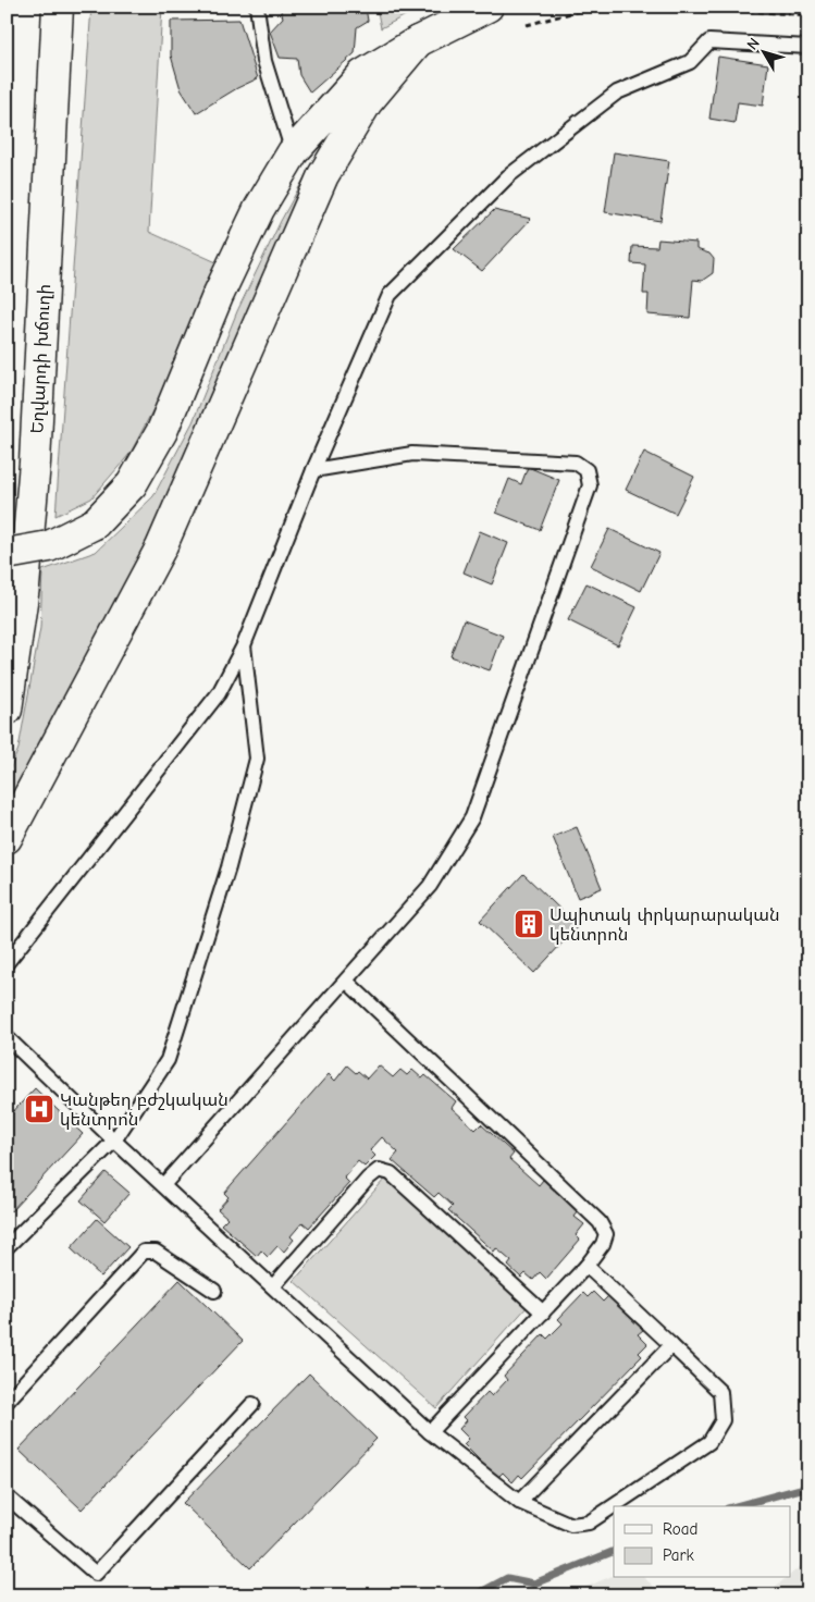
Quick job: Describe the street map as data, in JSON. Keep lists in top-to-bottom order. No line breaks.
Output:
{"streets":{"main road":["Եղվարդի խճուղի"]},"places":{"building":["Սպիտակ փրկարարական կենտրոն"],"hospital":["Կանթեղ բժշկական կենտրոն"]},"legend":["Road","Park"],"north":"top left"}
